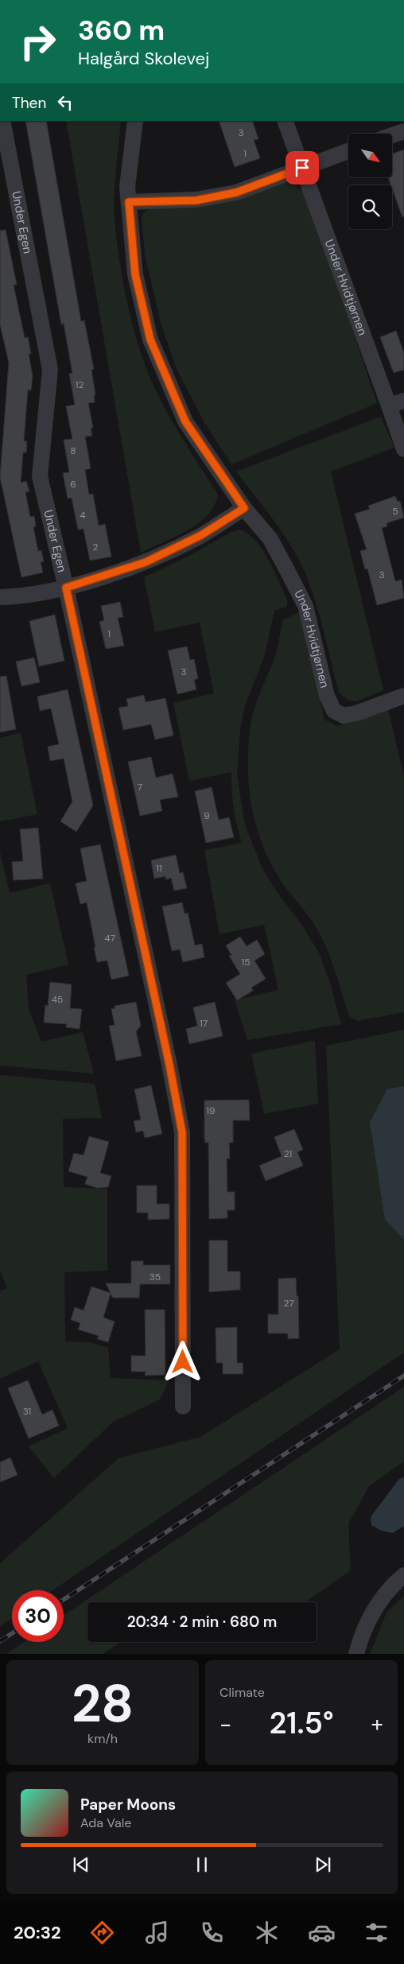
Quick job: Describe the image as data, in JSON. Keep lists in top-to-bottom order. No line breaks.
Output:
{"streets":{"street":["Under Egen","Under Hvidtjørnen"]},"house_numbers":["3","1","12","8","6","5","4","2","3","1","3","7","9","11","47","15","45","17","19","21","35","27","31"],"north":"bottom right","page":{"turn":["360 m","Halgård Skolevej"],"then":"Then","limit":"30","trip":"20:34 · 2 min · 680 m","tile":[["28","km/h"],"Climate"],"heat":["−","21.5°","+"],"song":["Paper Moons","Ada Vale"],"tabs":"20:32"}}
